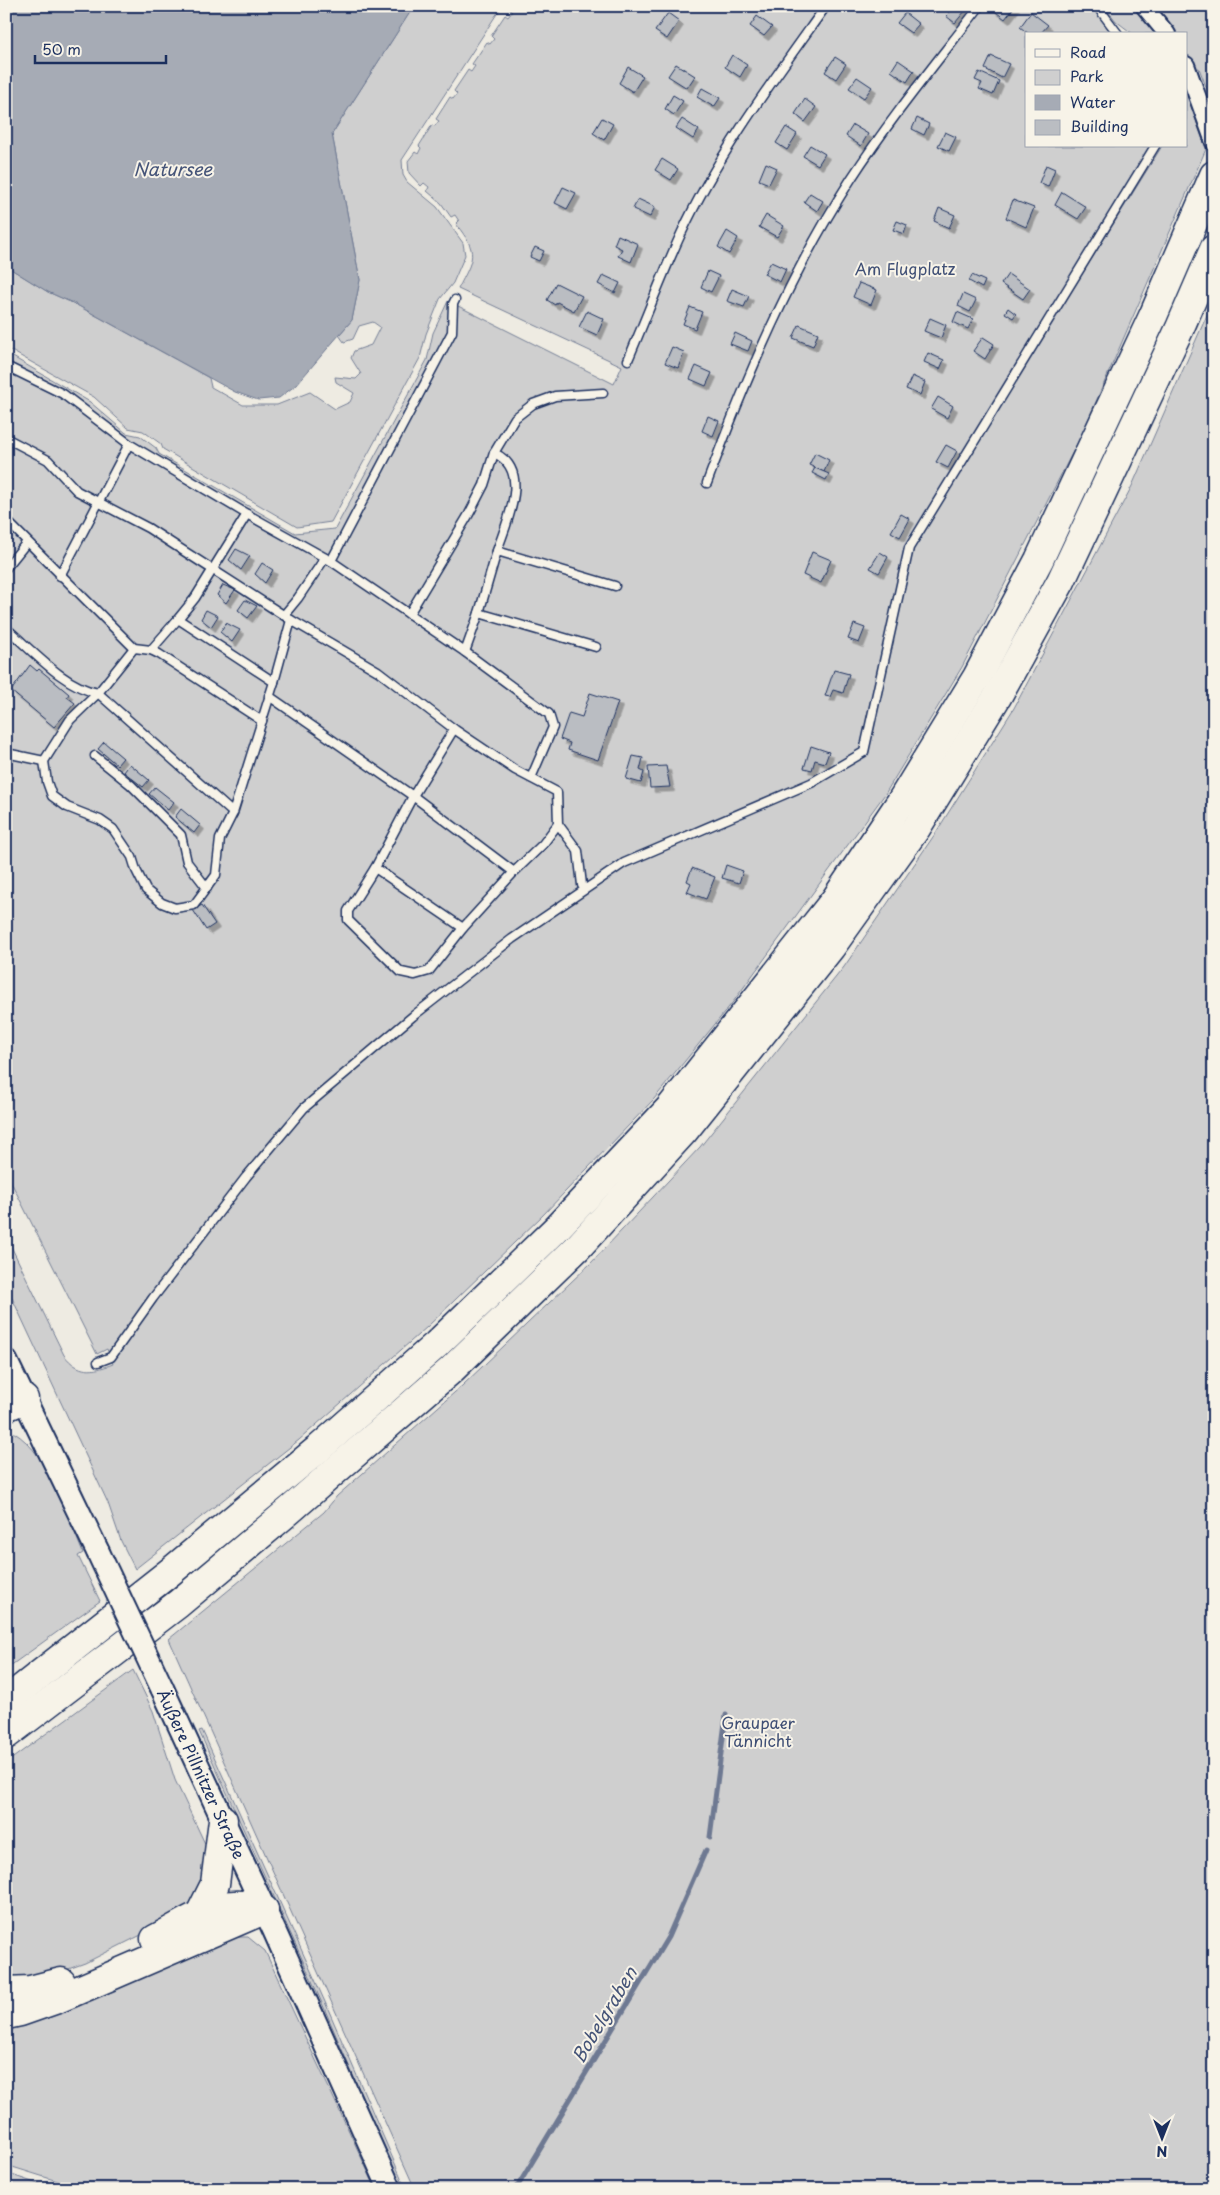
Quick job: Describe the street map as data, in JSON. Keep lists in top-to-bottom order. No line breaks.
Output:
{"streets":{"main road":["Äußere Pillnitzer Straße"]},"water":["Natursee","Bobelgraben"],"parks":["Am Flugplatz","Graupaer Tännicht"],"legend":["Road","Park","Water","Building"],"scale_bar":"50 m","north":"bottom"}
